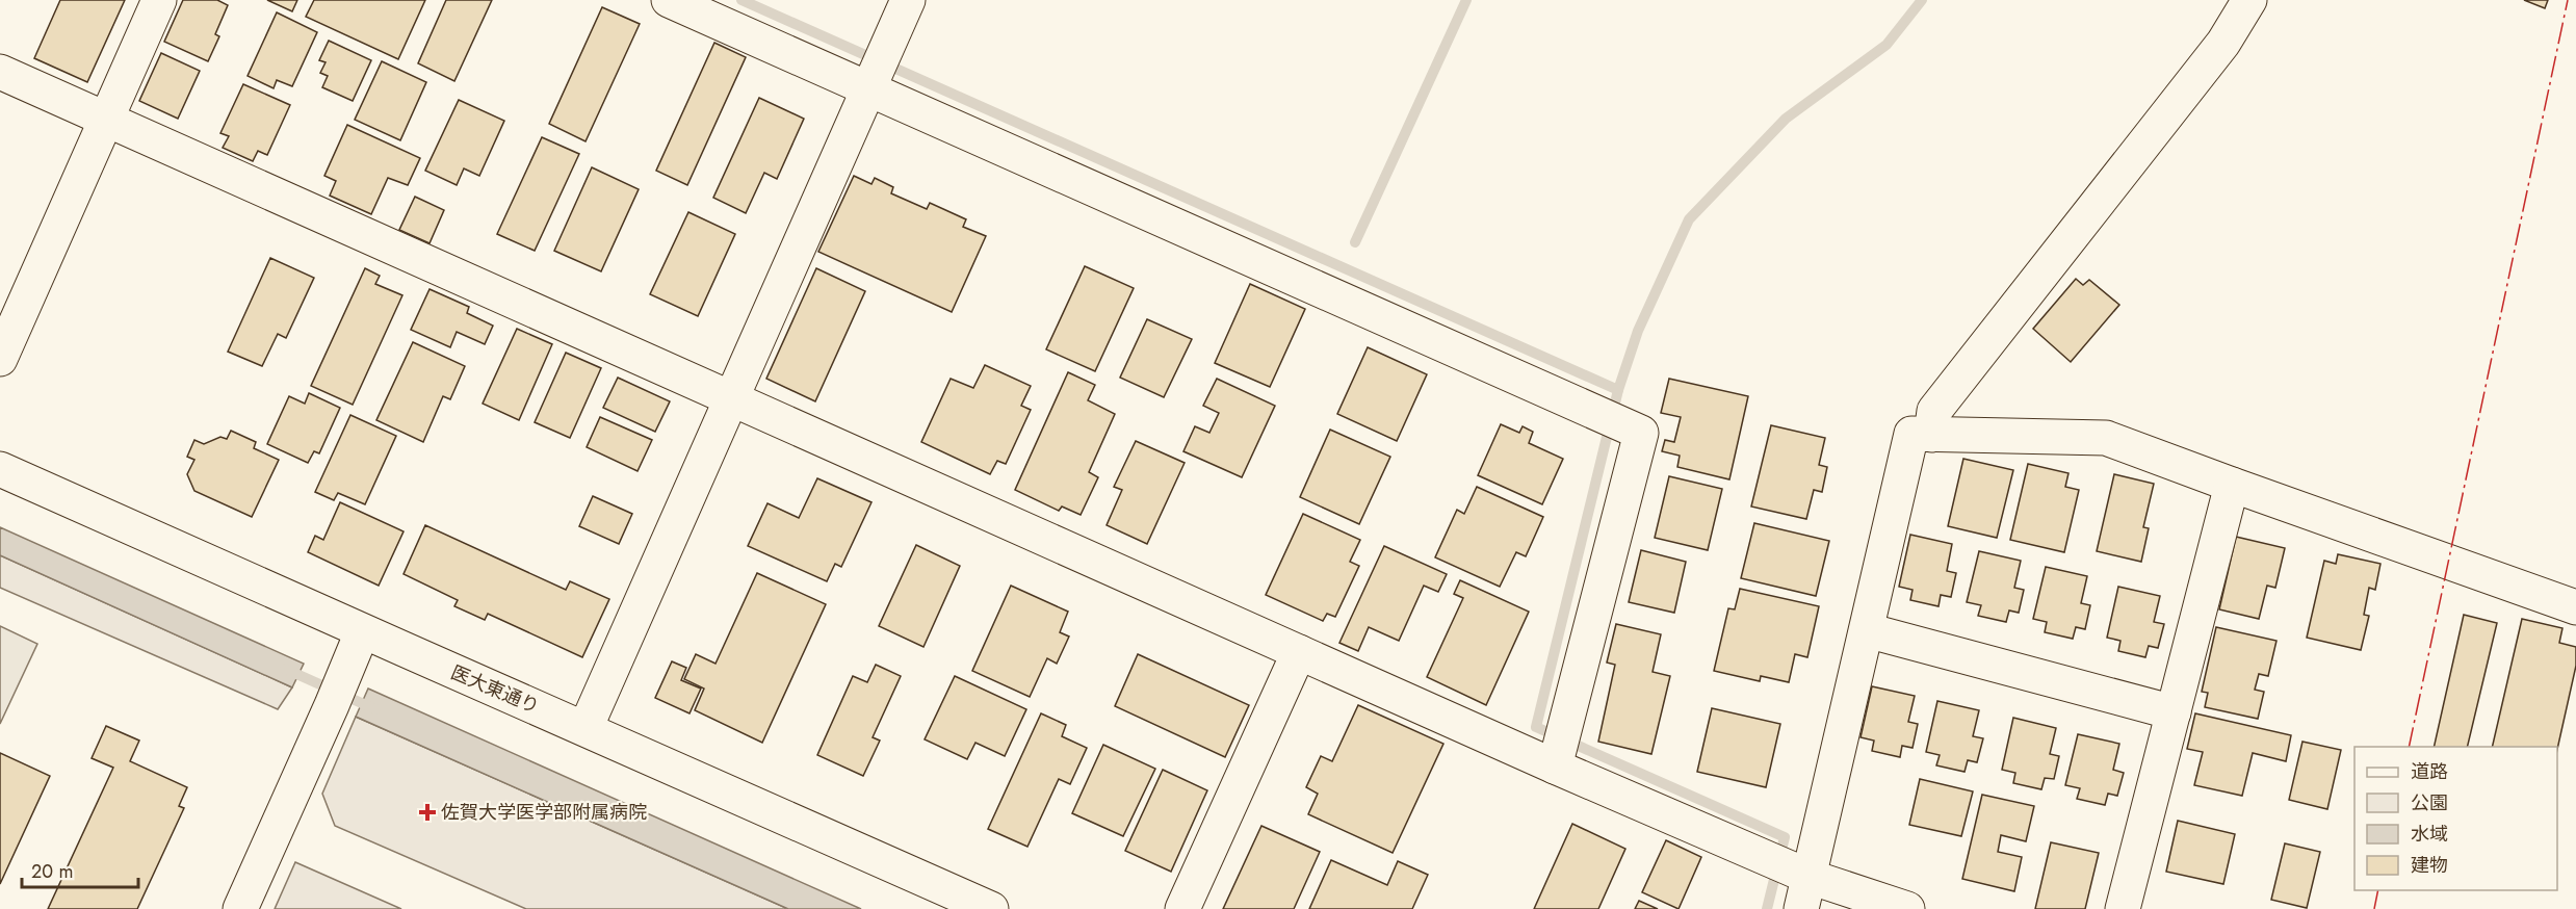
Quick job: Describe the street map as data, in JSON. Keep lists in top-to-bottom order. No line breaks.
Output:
{"streets":{"street":["医大東通り"]},"places":{"health":["佐賀大学医学部附属病院"]},"legend":["道路","公園","水域","建物"],"scale_bar":"20 m"}
